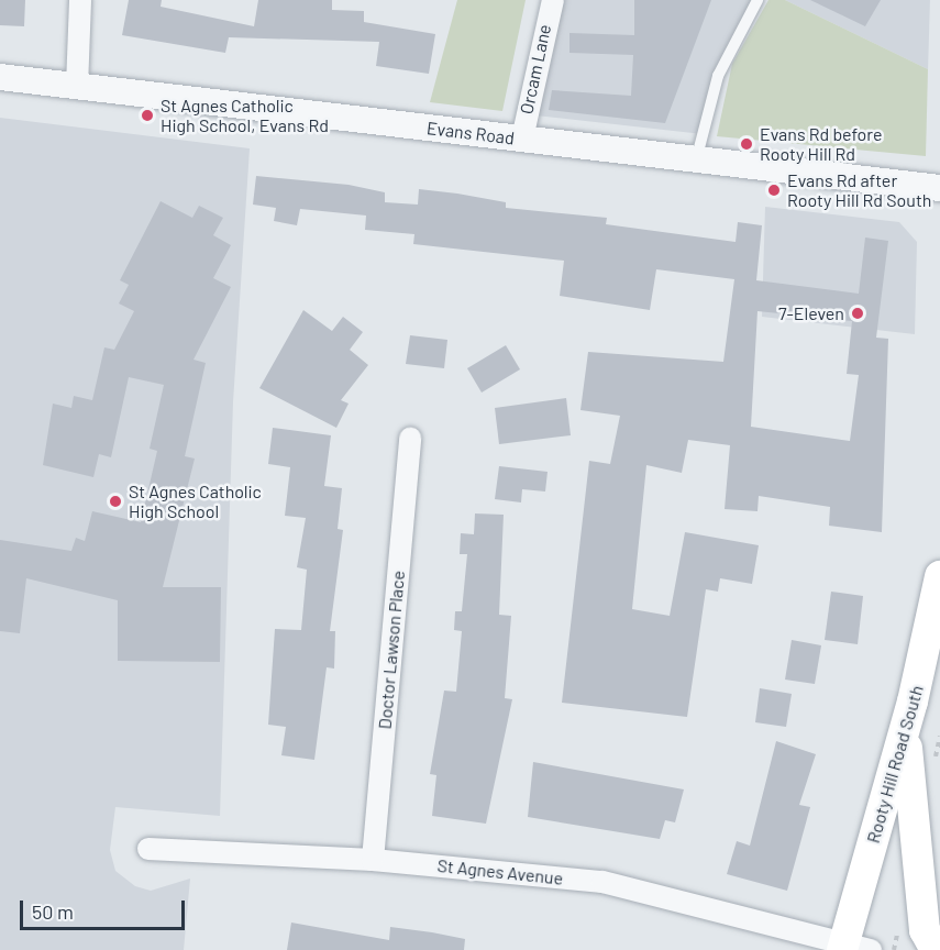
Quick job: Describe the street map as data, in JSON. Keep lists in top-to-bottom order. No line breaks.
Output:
{"streets":{"main road":["Rooty Hill Road South"],"street":["Orcam Lane","Evans Road","Doctor Lawson Place","St Agnes Avenue"]},"crossings":[["Orcam Lane","Evans Road"],["Doctor Lawson Place","St Agnes Avenue"],["Rooty Hill Road South","St Agnes Avenue"]],"places":["St Agnes Catholic High School, Evans Rd","Evans Rd before Rooty Hill Rd","Evans Rd after Rooty Hill Rd South","7-Eleven","St Agnes Catholic High School"],"scale_bar":"50 m"}
